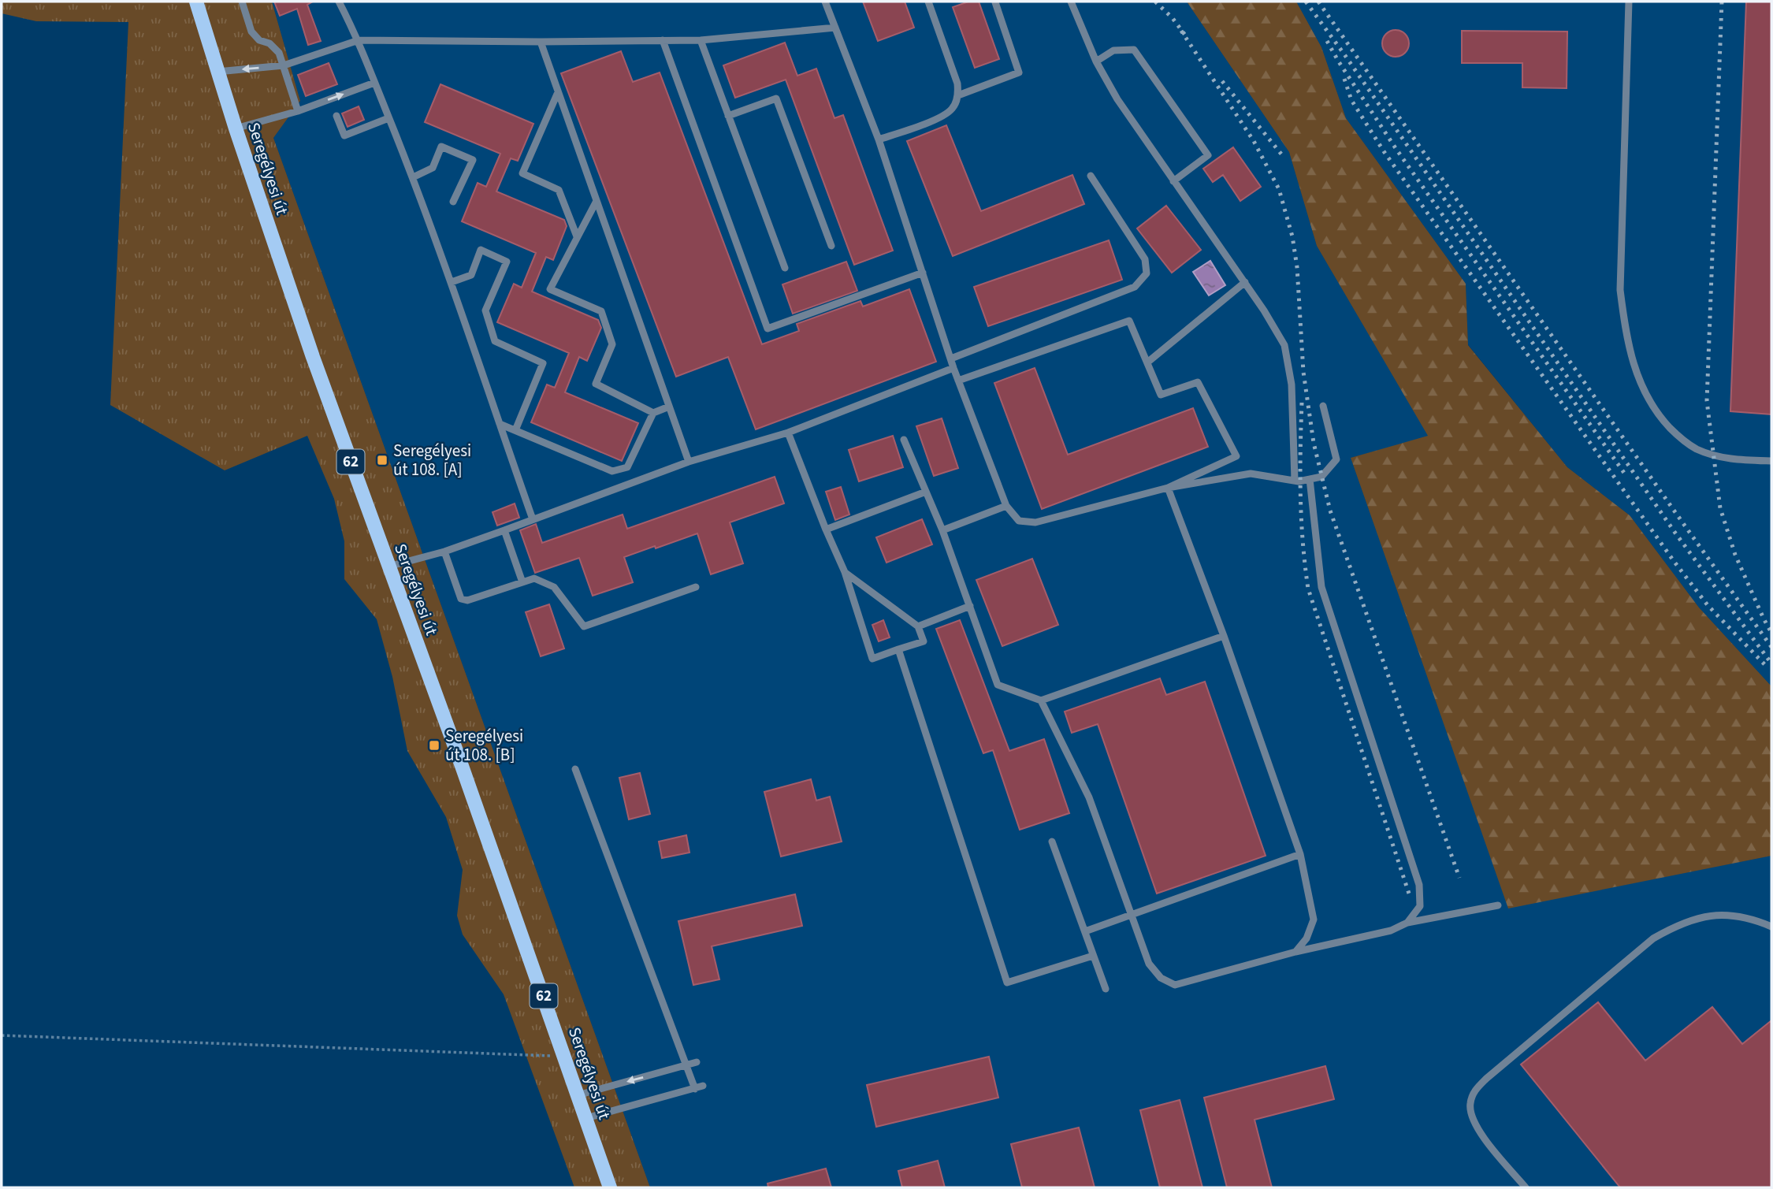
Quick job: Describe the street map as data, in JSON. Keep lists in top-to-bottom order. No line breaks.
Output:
{"streets":{"main road":["Seregélyesi út","62"]},"places":{"transit":["Seregélyesi út 108. [A]","Seregélyesi út 108. [B]"]}}
